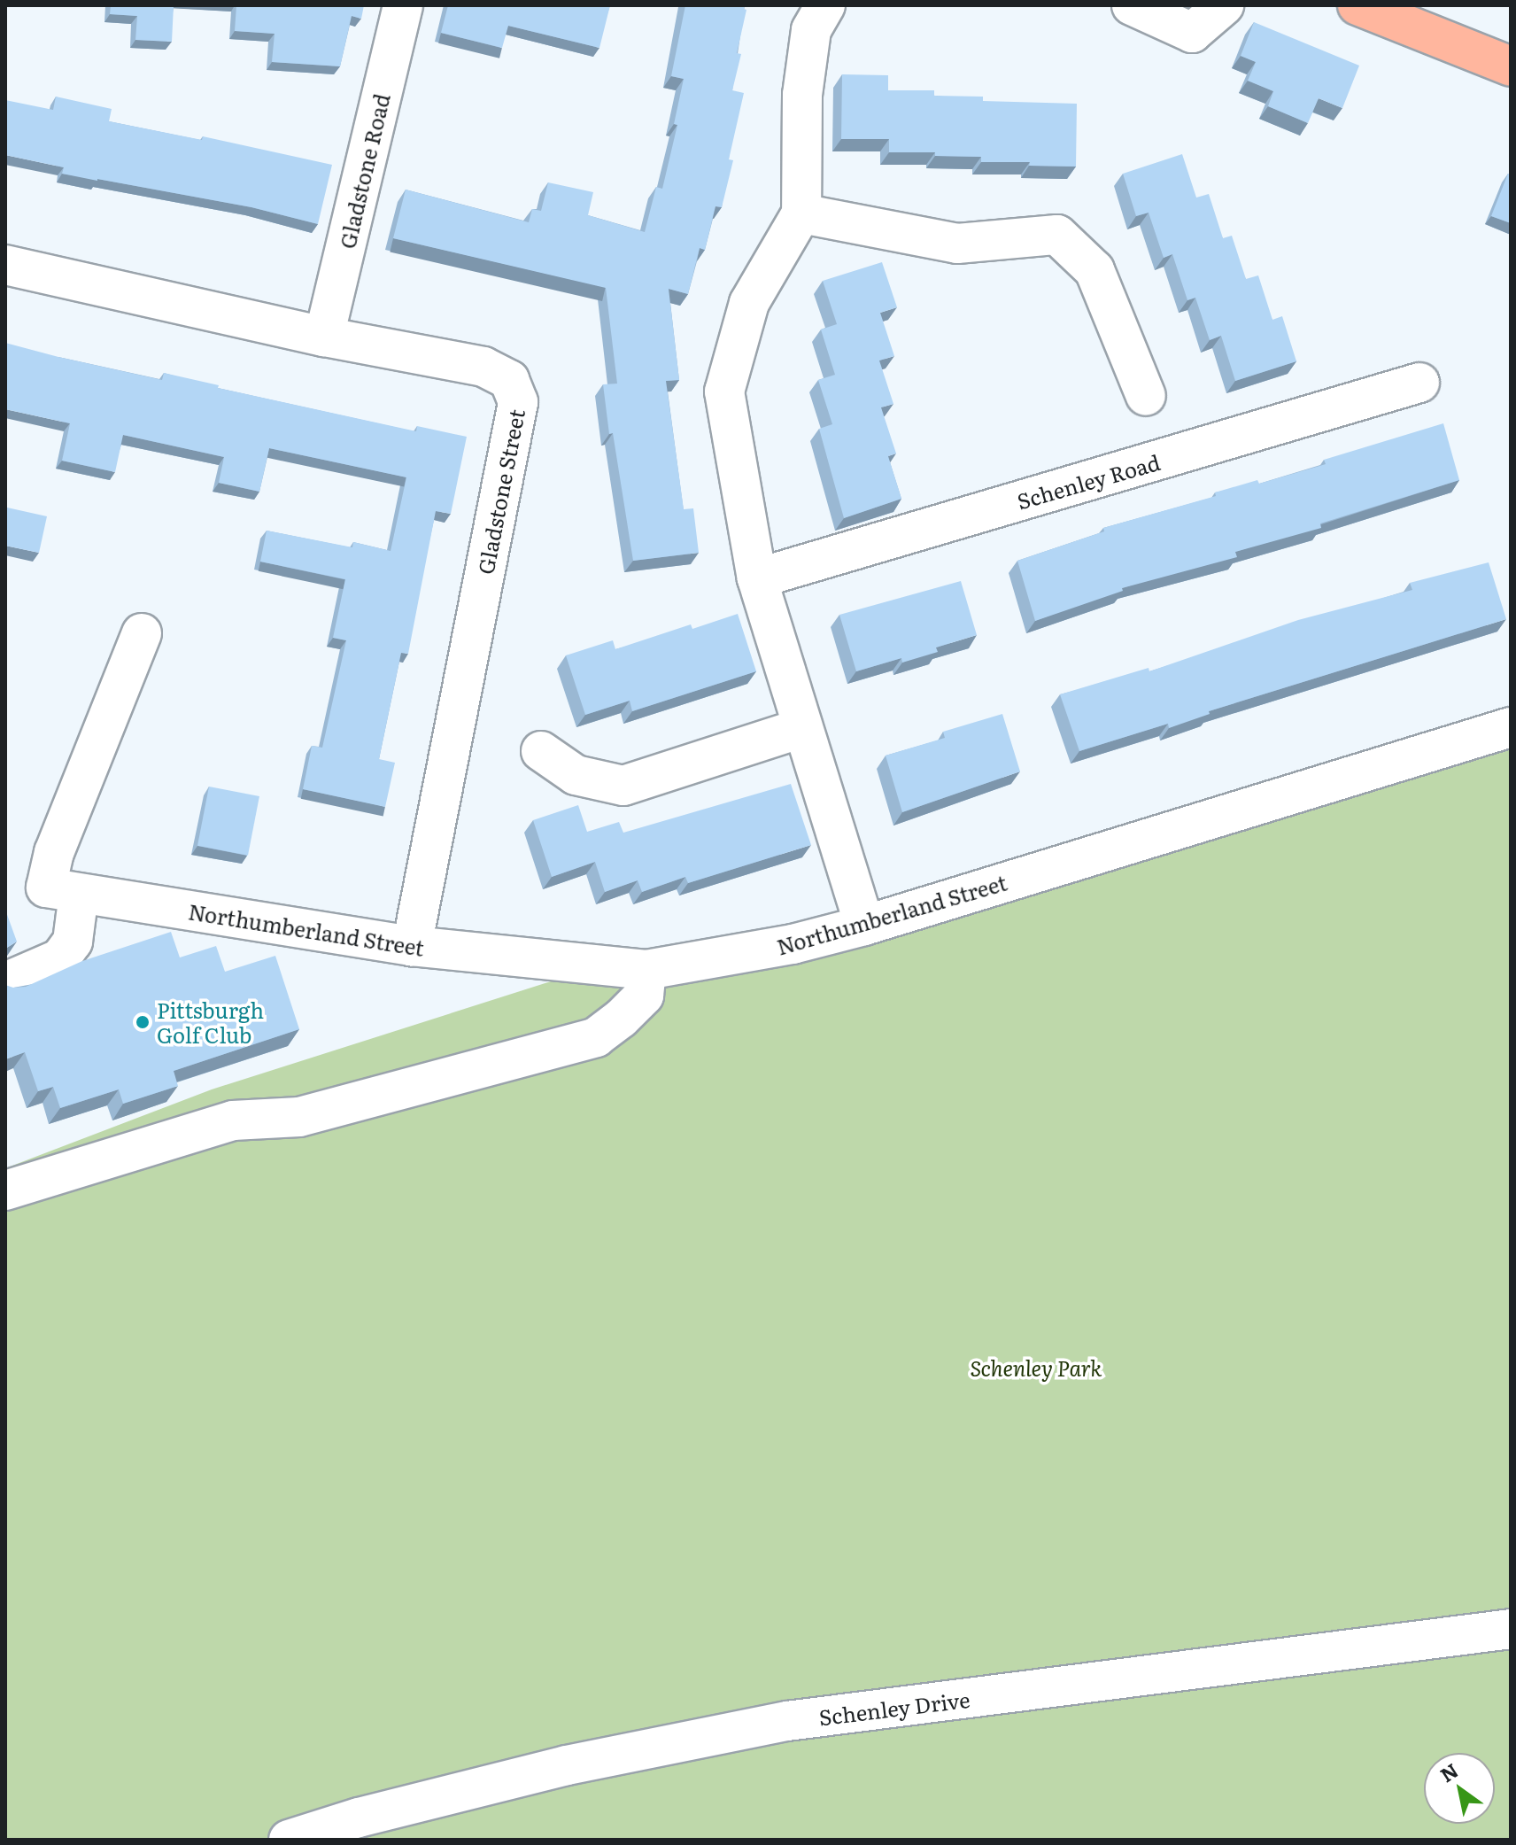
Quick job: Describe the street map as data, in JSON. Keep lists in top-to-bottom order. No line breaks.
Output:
{"streets":{"street":["Gladstone Road","Schenley Road","Gladstone Street","Northumberland Street","Schenley Drive"]},"crossings":[["Gladstone Road","Gladstone Street"],["Gladstone Street","Northumberland Street"]],"parks":["Schenley Park"],"places":["Pittsburgh Golf Club"],"north":"top left"}
